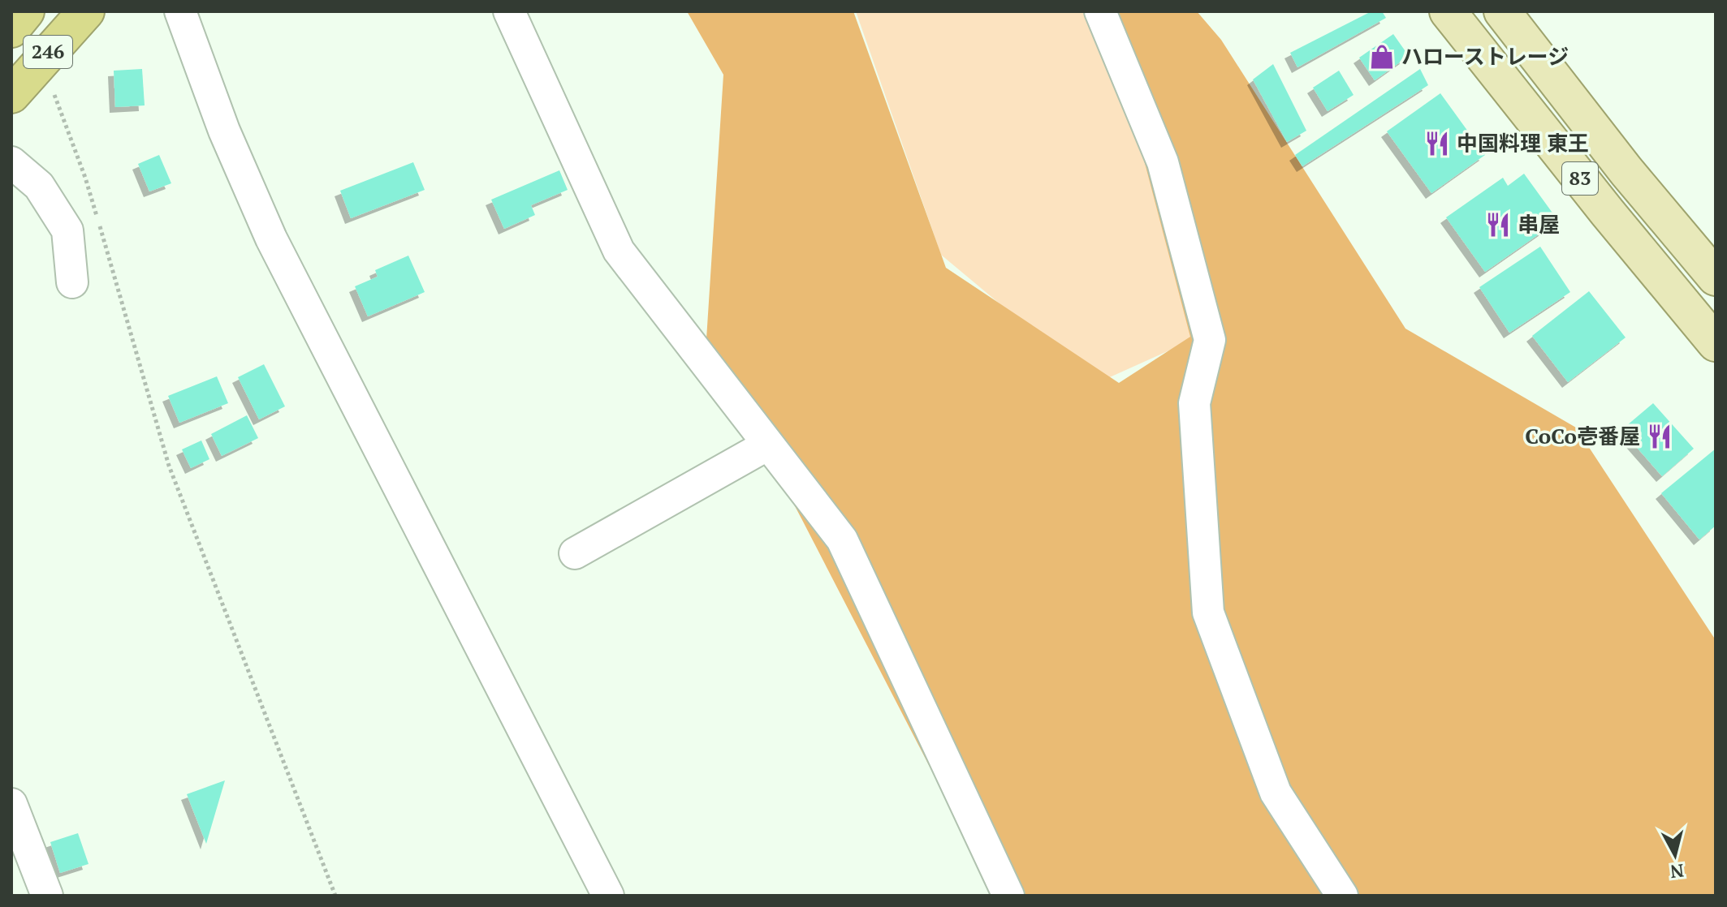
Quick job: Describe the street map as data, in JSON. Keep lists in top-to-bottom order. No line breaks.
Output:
{"streets":{"highway":["246"],"main road":["83"]},"places":{"shop":["ハローストレージ"],"restaurant":["中国料理 東王","串屋","CoCo壱番屋"]},"north":"bottom"}
